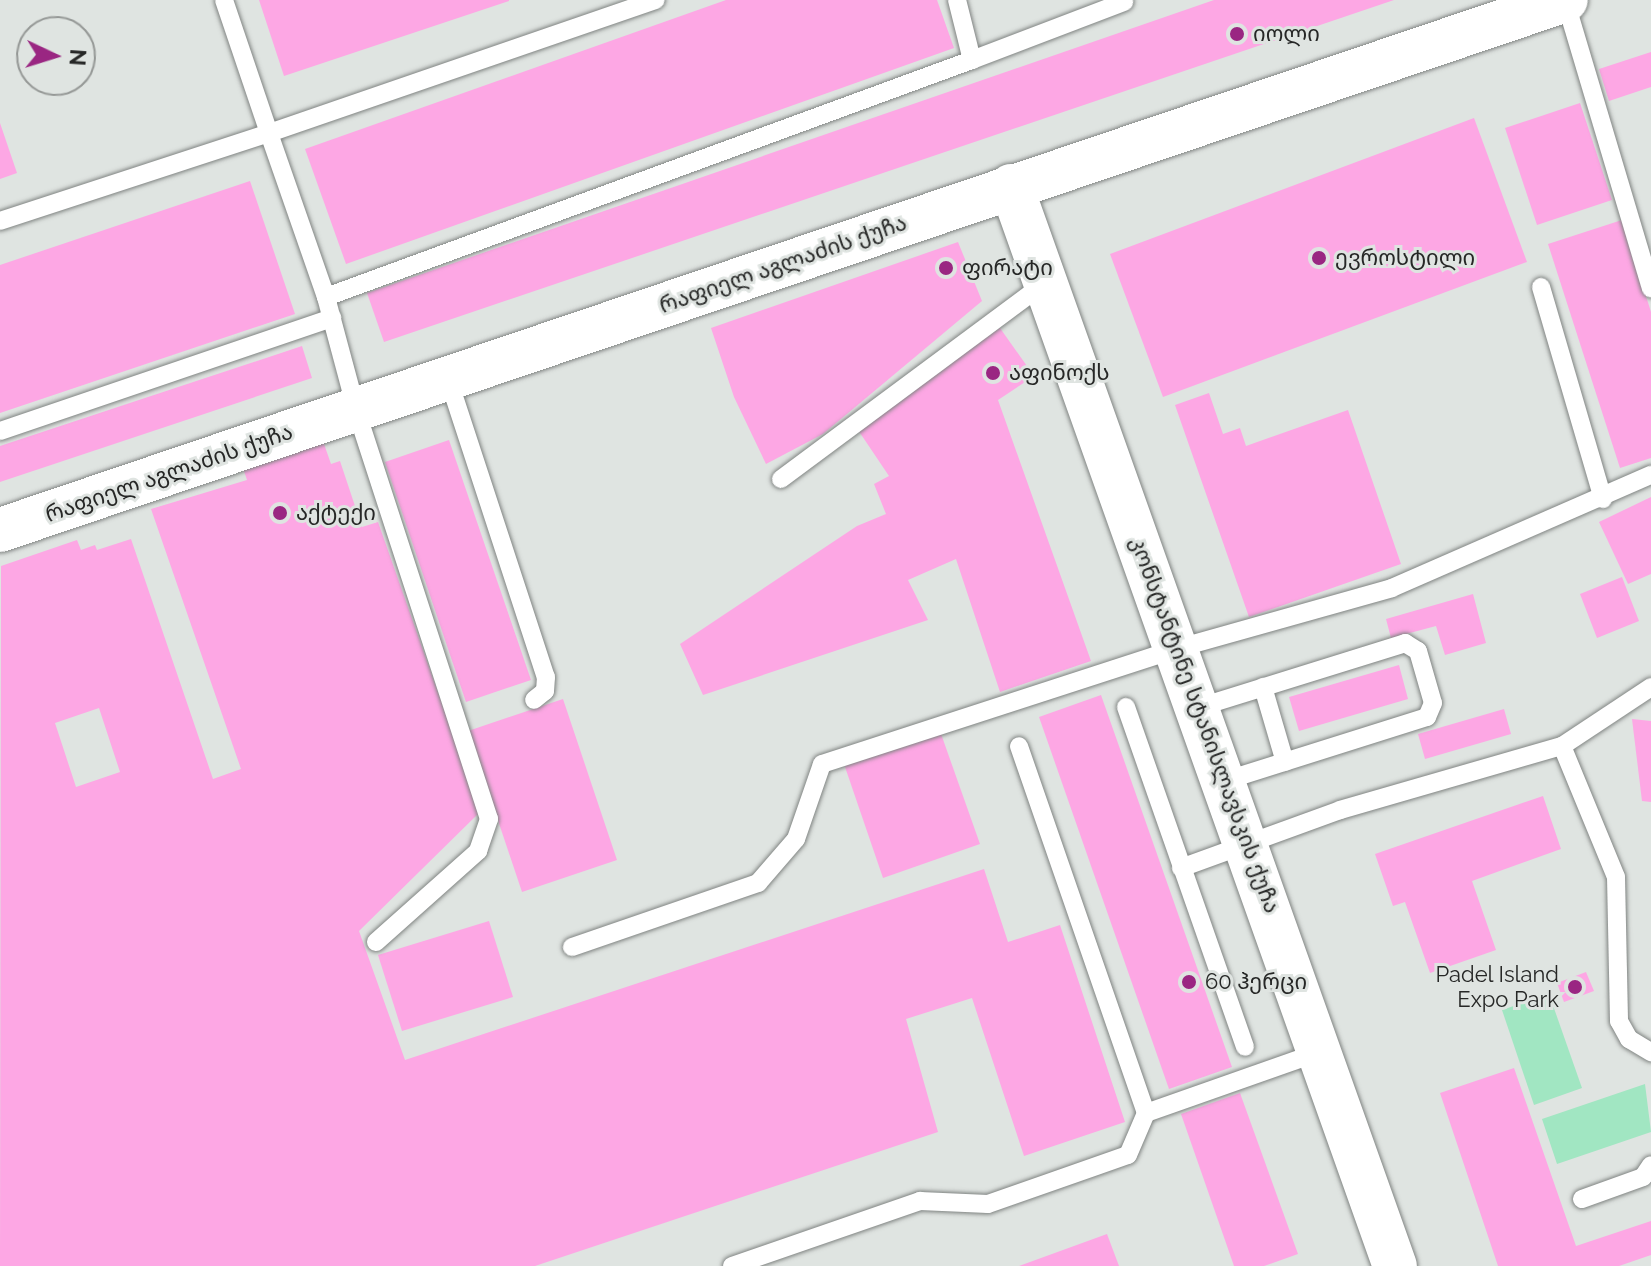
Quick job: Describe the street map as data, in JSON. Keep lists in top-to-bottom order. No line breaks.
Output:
{"streets":{"street":["რაფიელ აგლაძის ქუჩა","კონსტანტინე სტანისლავსკის ქუჩა"]},"crossings":[["რაფიელ აგლაძის ქუჩა","კონსტანტინე სტანისლავსკის ქუჩა"]],"places":["იოლი","ევროსტილი","ფირატი","აფინოქს","აქტექი","60 ჰერცი","Padel Island Expo Park"],"north":"right"}
